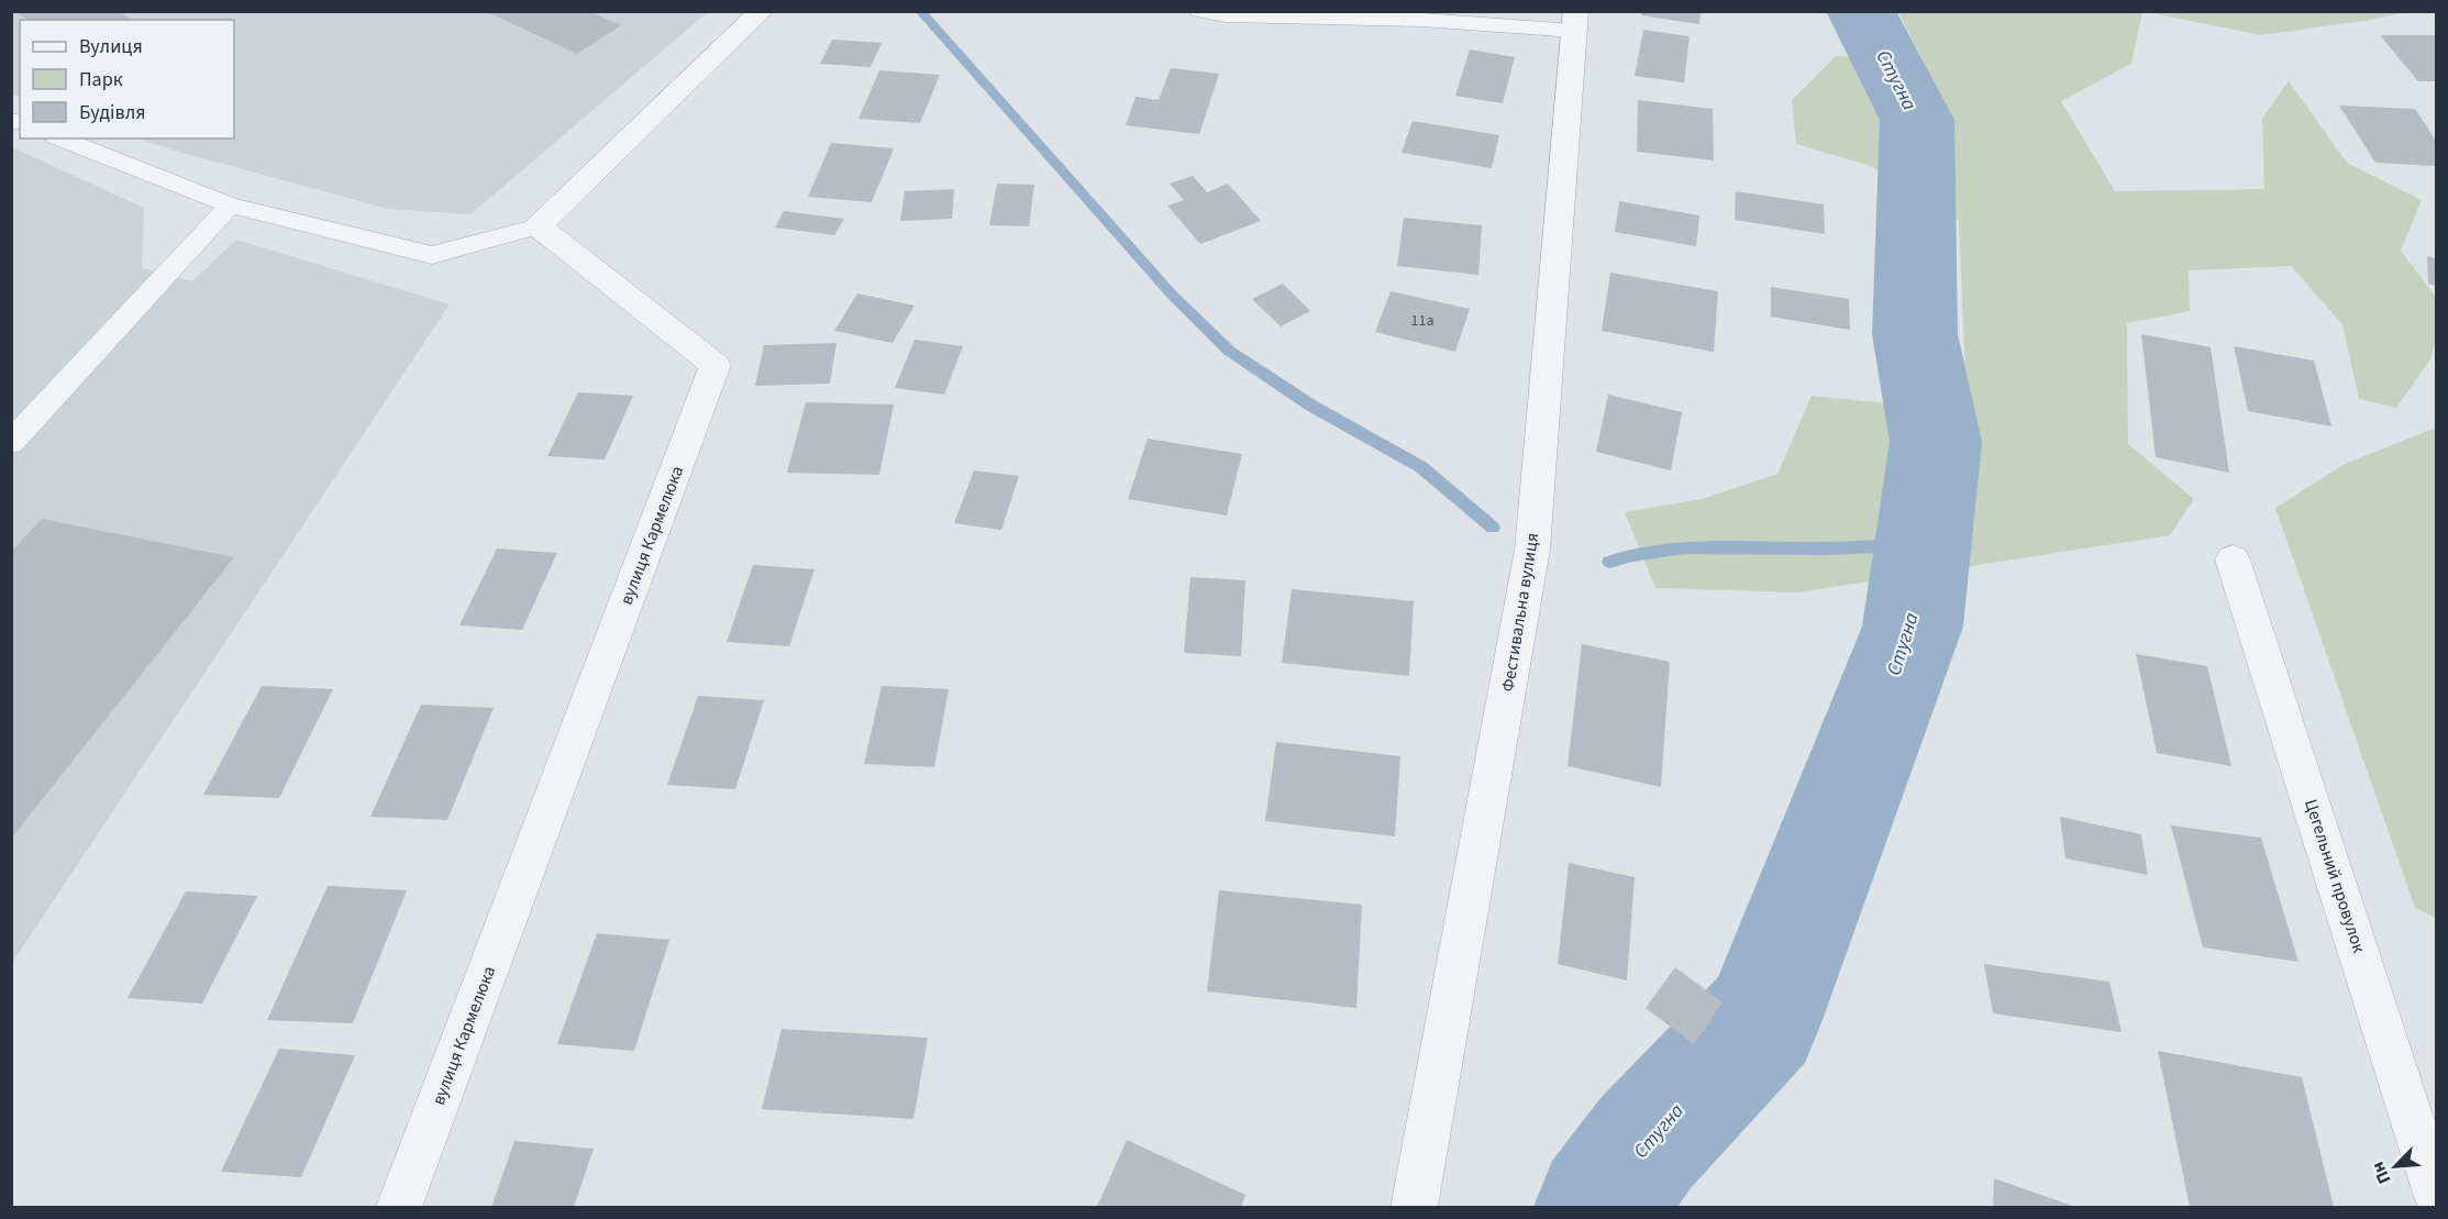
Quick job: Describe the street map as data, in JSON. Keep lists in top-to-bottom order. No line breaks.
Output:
{"streets":{"street":["вулиця Кармелюка","Фестивальна вулиця","Цегельний провулок"]},"water":["Стугна"],"house_numbers":["11а"],"legend":["Вулиця","Парк","Будівля"],"north":"bottom left"}
